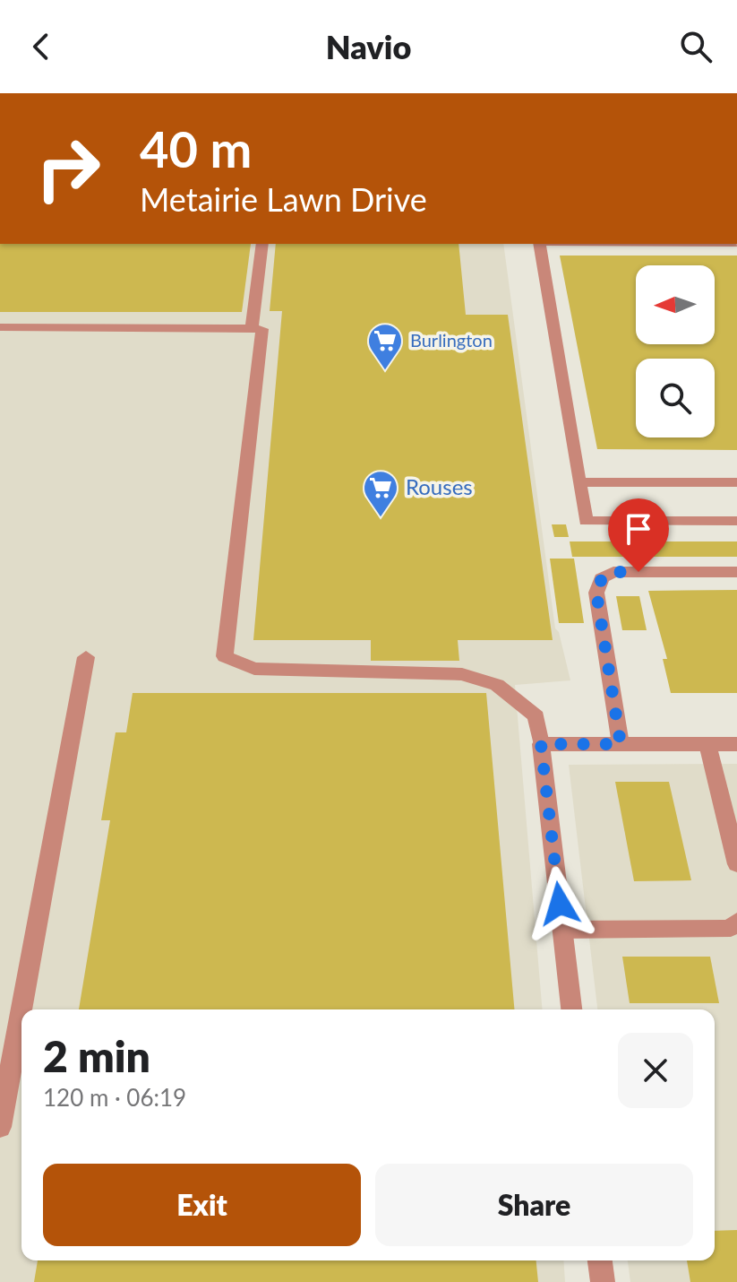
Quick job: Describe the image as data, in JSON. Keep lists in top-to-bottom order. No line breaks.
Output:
{"places":{"supermarket":["Burlington","Rouses"]},"north":"left","page":{"header":"Navio","turn":["40 m","Metairie Lawn Drive"],"heading":["2 min","120 m · 06:19"],"buttons":["Exit","Share"]}}
